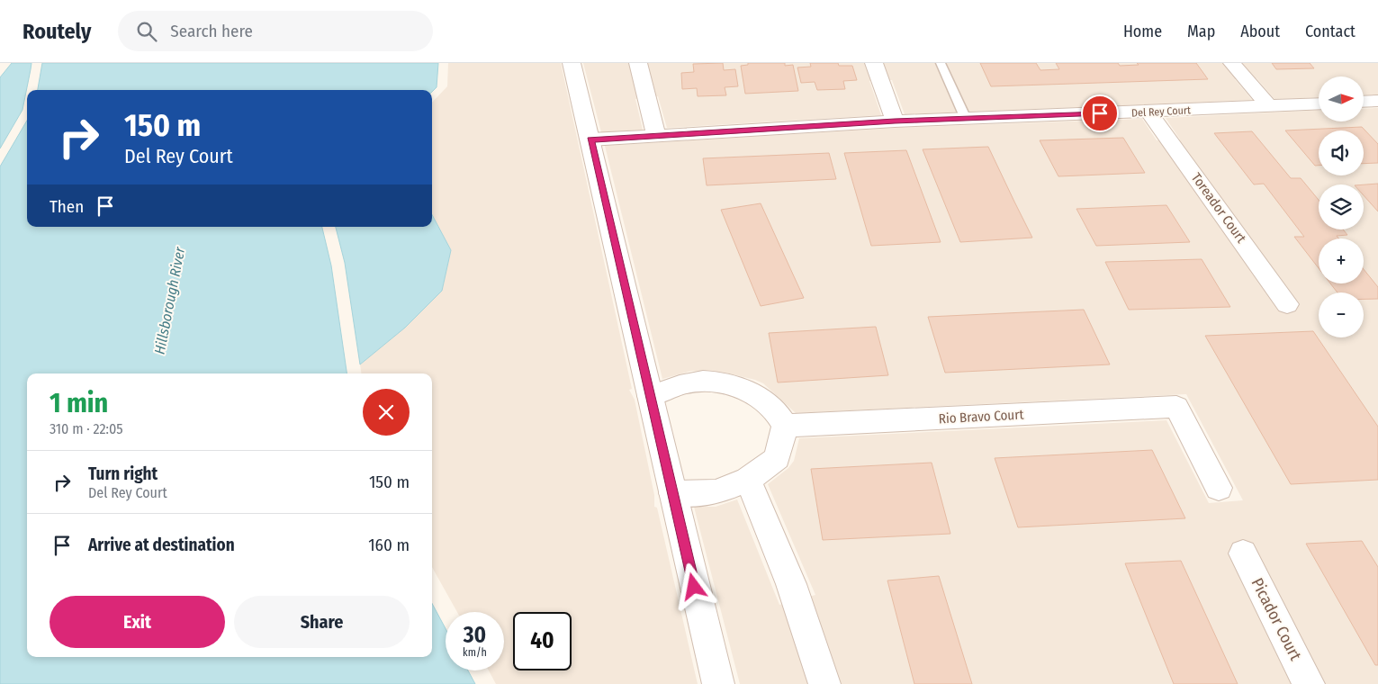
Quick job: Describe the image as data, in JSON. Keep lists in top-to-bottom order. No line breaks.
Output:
{"streets":{"street":["Del Rey Court","Toreador Court","Rio Bravo Court","Picador Court"]},"crossings":[["Del Rey Court","Toreador Court"]],"water":["Hillsborough River"],"north":"right","page":{"header":"Routely","search":"Search here","nav":["Home","Map","About","Contact"],"map_buttons":["+","−"],"turn":["150 m","Del Rey Court"],"then":"Then","heading":["1 min","310 m · 22:05"],"list":[{"name":"Turn right","note":"Del Rey Court","value":"150 m"},{"name":"Arrive at destination","value":"160 m"}],"buttons":["Exit","Share"],"speed":"30 km/h","limit":"40"}}
